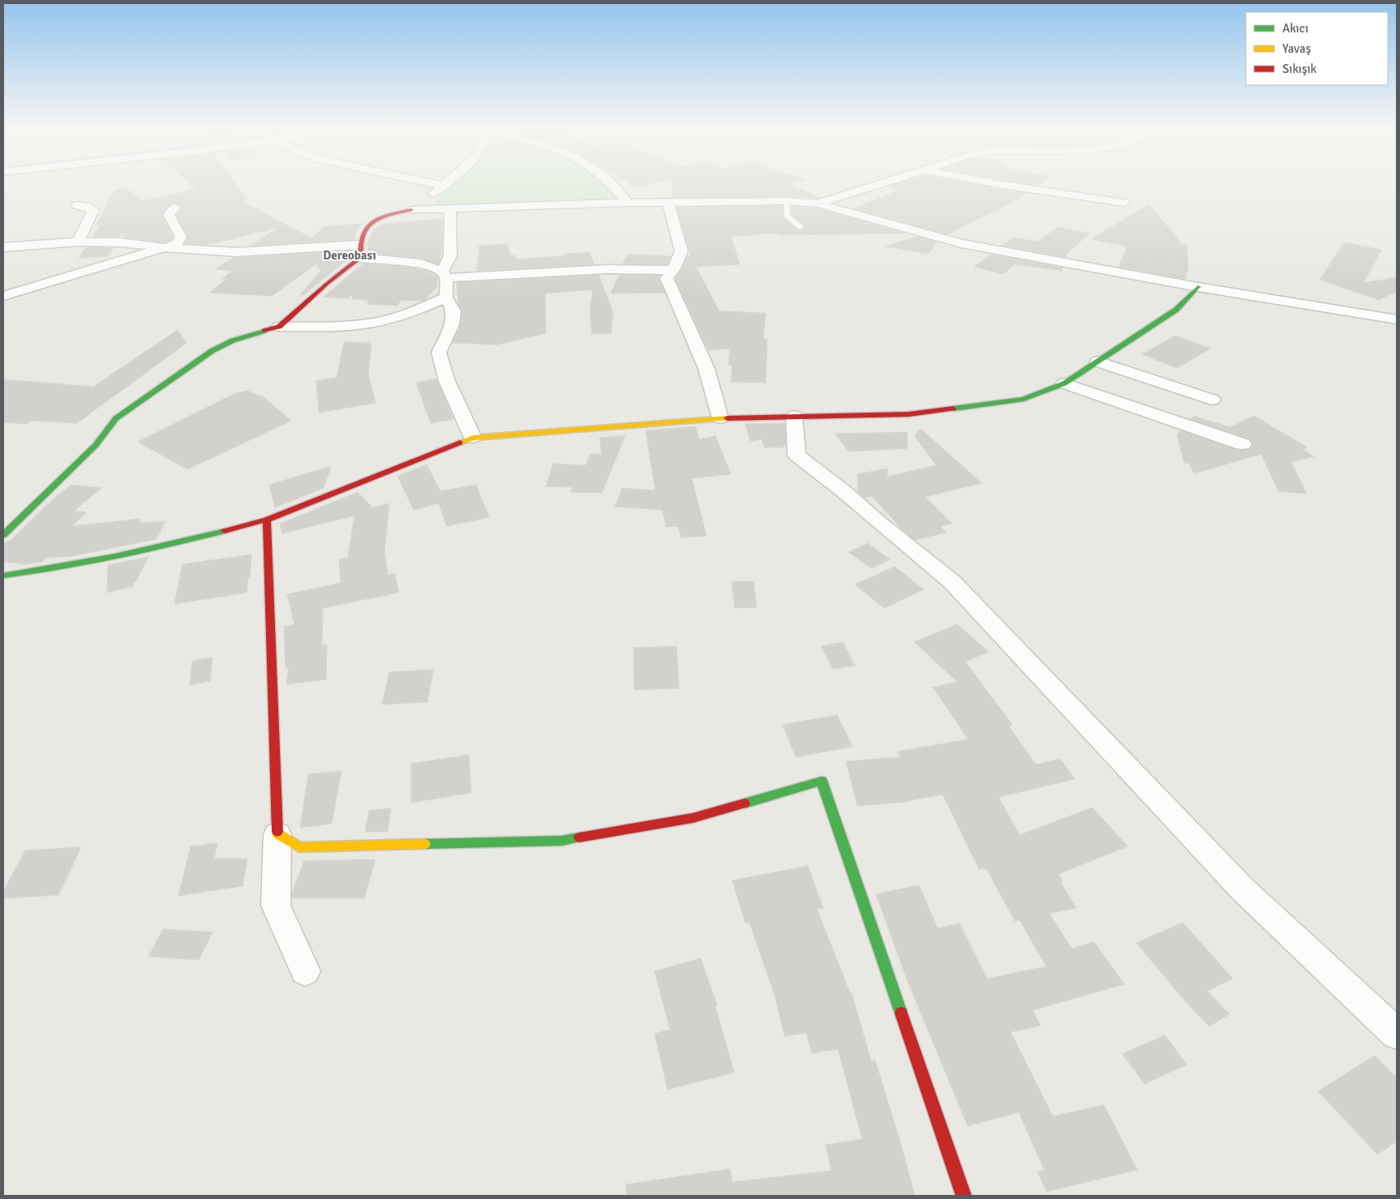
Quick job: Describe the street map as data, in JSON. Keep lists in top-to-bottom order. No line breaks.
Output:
{"districts":["Dereobası"],"legend":["Akıcı","Yavaş","Sıkışık"]}
